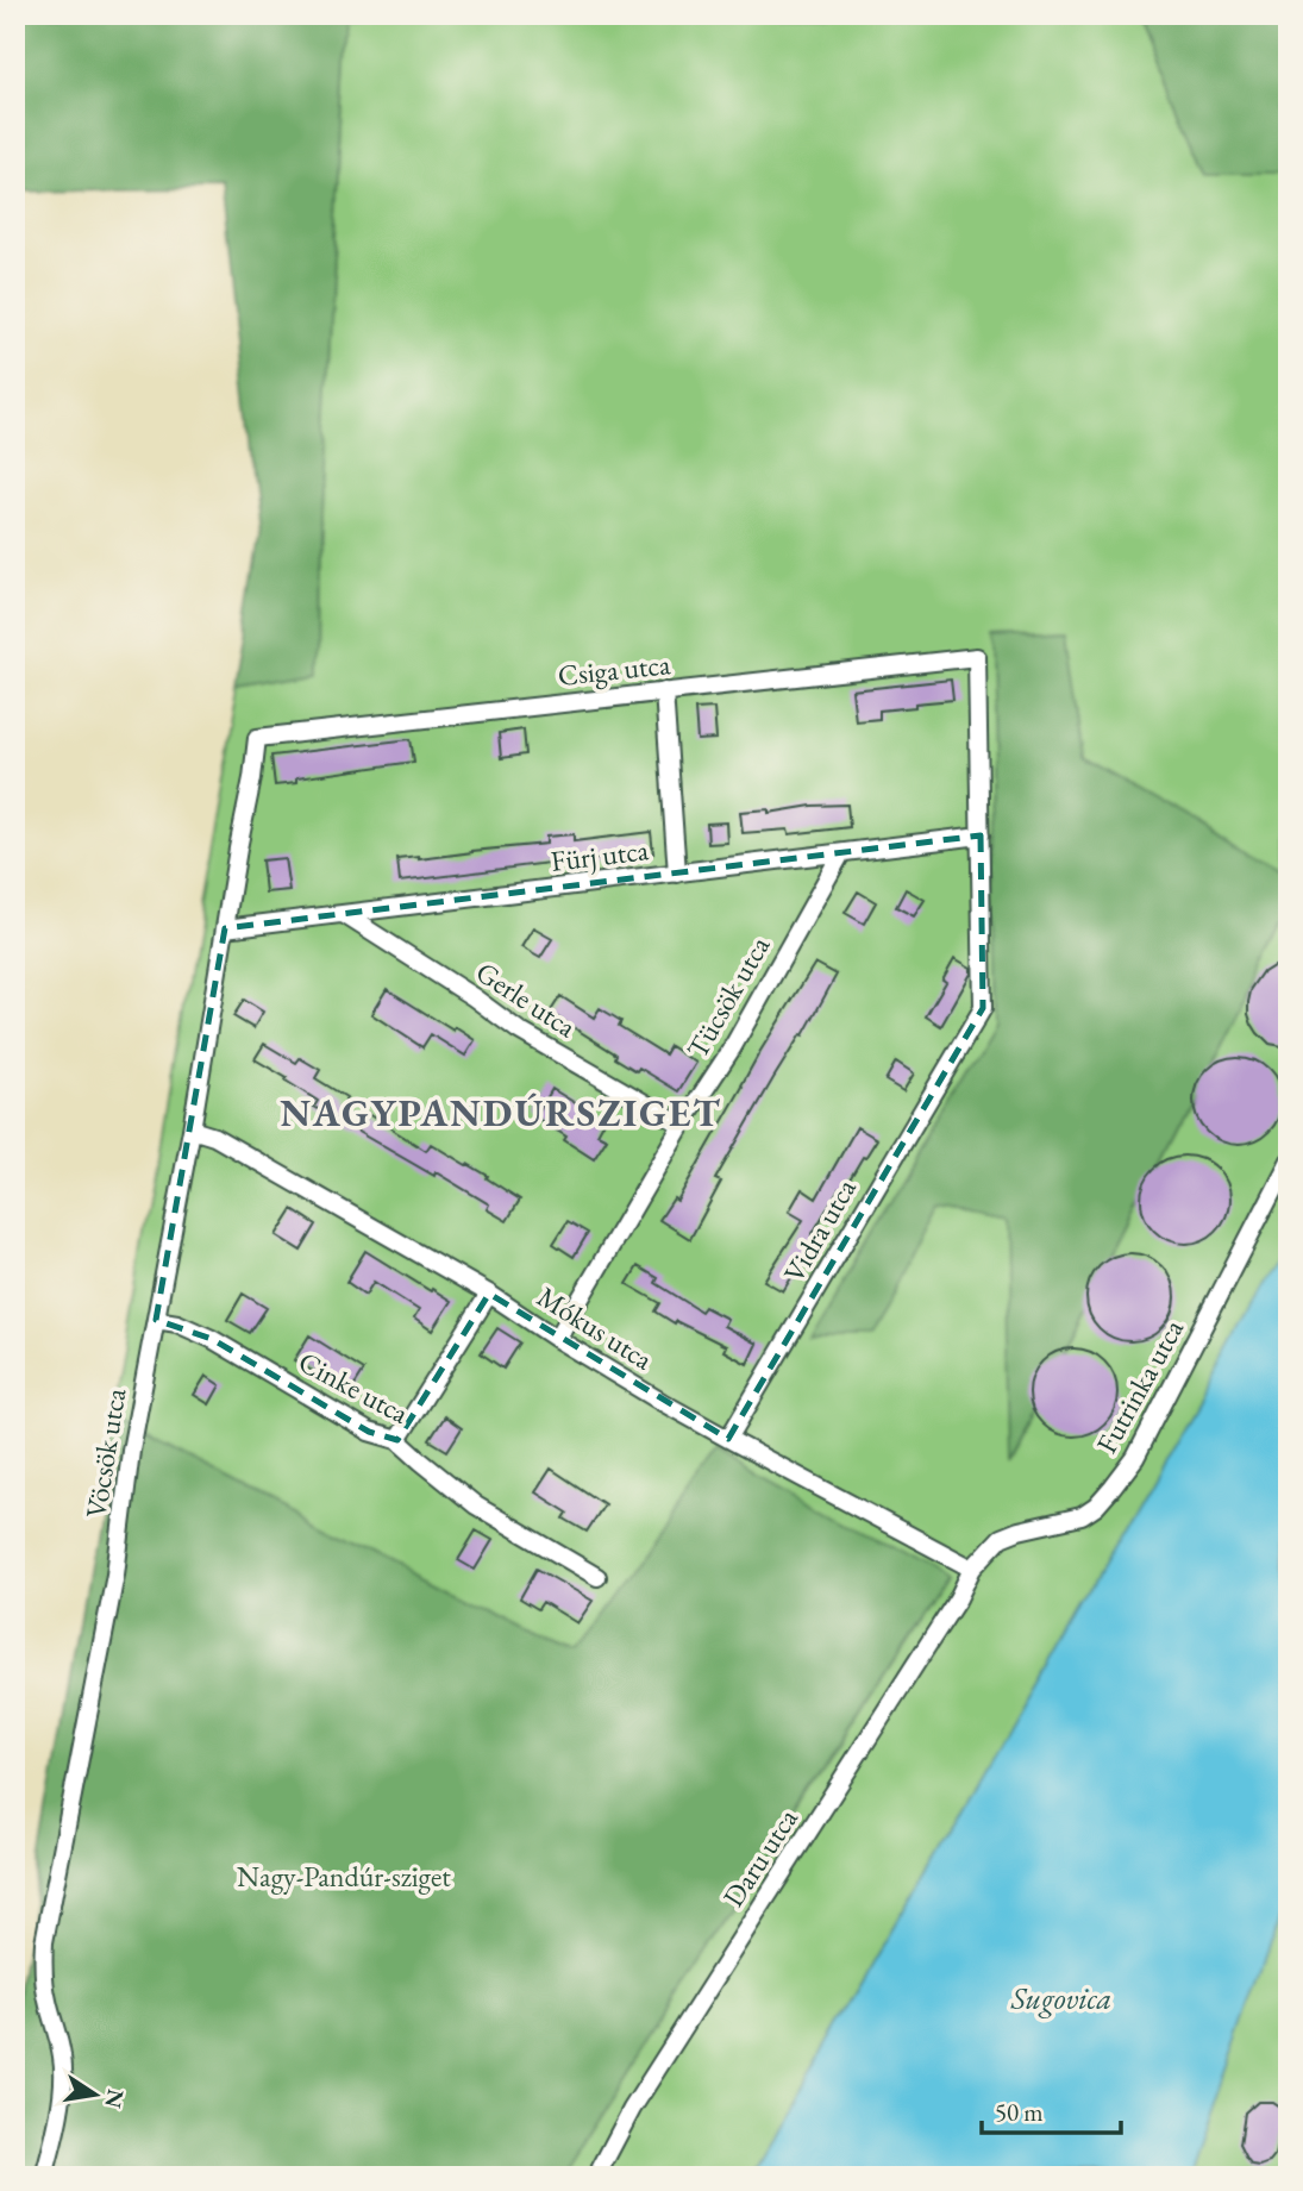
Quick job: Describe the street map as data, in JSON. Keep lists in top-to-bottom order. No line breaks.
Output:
{"streets":{"street":["Csiga utca","Fürj utca","Tücsök utca","Gerle utca","Vidra utca","Mókus utca","Futrinka utca","Cinke utca","Vöcsök utca","Daru utca"]},"crossings":[["Csiga utca","Vidra utca"],["Csiga utca","Vöcsök utca"],["Fürj utca","Tücsök utca"],["Fürj utca","Gerle utca"],["Fürj utca","Vidra utca"],["Fürj utca","Vöcsök utca"],["Tücsök utca","Gerle utca"],["Tücsök utca","Mókus utca"],["Vidra utca","Mókus utca"],["Mókus utca","Futrinka utca"],["Mókus utca","Vöcsök utca"],["Mókus utca","Daru utca"],["Futrinka utca","Daru utca"],["Cinke utca","Vöcsök utca"]],"districts":["NAGYPANDÚRSZIGET"],"water":["Sugovica"],"parks":["Nagy-Pandúr-sziget"],"scale_bar":"50 m","north":"right"}
